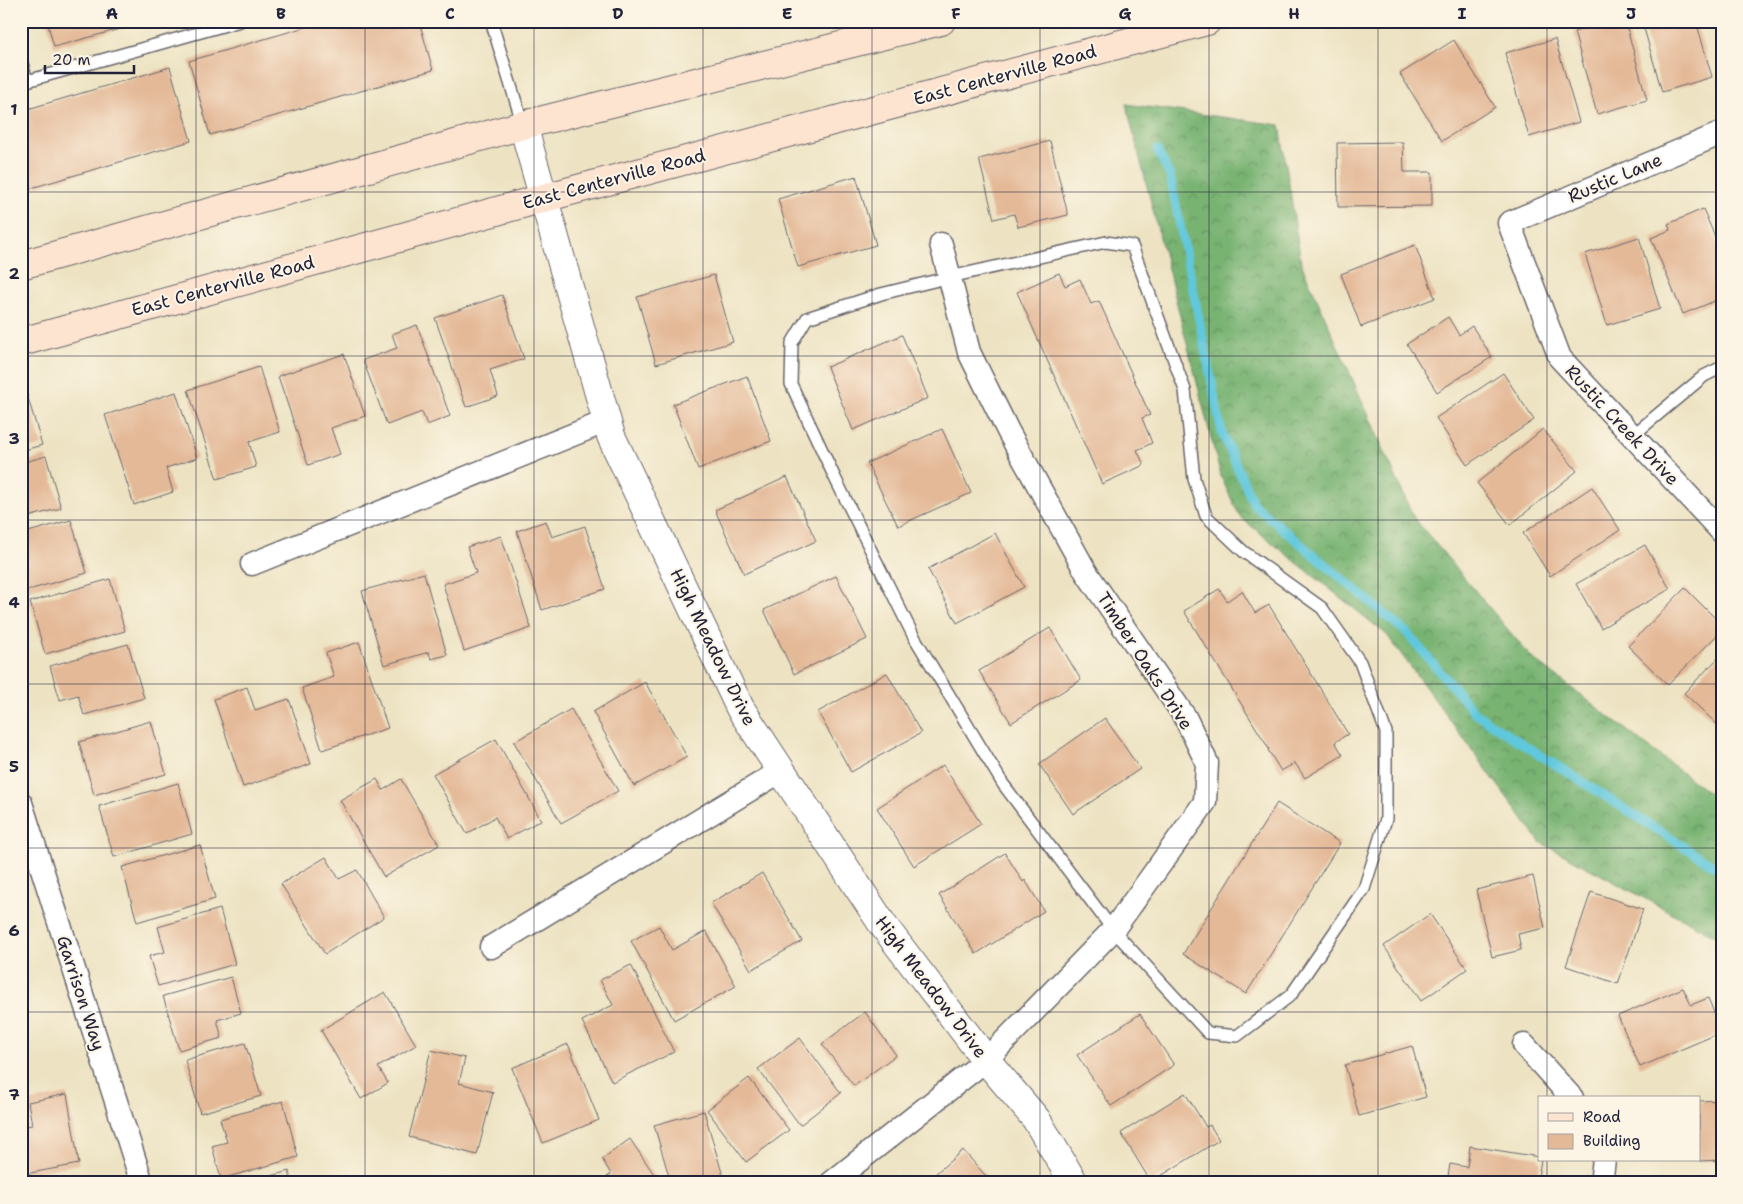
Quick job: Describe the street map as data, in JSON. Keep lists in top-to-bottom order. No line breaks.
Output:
{"streets":{"main road":["East Centerville Road"],"street":["Rustic Lane","Rustic Creek Drive","High Meadow Drive","Timber Oaks Drive","Garrison Way"]},"crossings":[["East Centerville Road","High Meadow Drive"],["Rustic Lane","Rustic Creek Drive"],["High Meadow Drive","Timber Oaks Drive"]],"legend":["Road","Building"],"scale_bar":"20 m","grid":{"columns":["A","B","C","D","E","F","G","H","I","J"],"rows":["1","2","3","4","5","6","7"]}}
